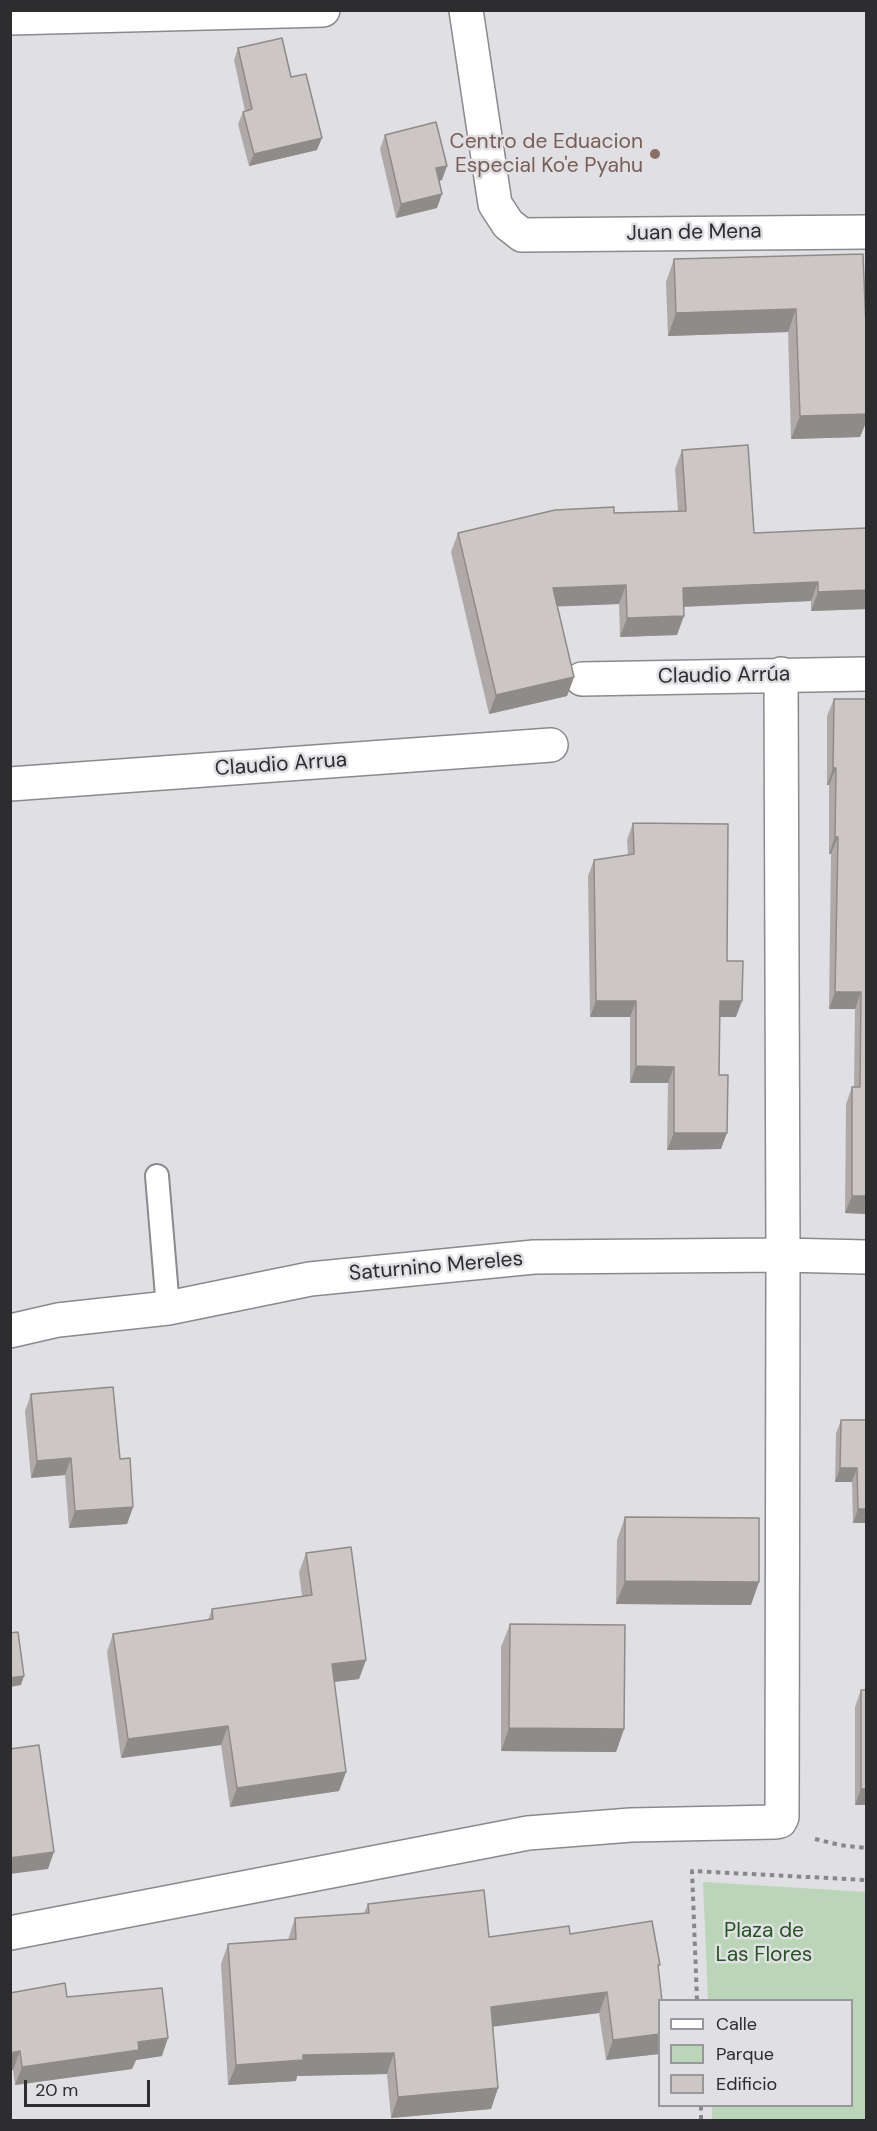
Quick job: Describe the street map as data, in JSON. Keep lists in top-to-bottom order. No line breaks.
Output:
{"streets":{"street":["Juan de Mena","Claudio Arrúa","Claudio Arrua","Saturnino Mereles"]},"parks":["Plaza de Las Flores"],"places":["Centro de Eduacion Especial Ko'e Pyahu"],"legend":["Calle","Parque","Edificio"],"scale_bar":"20 m"}
